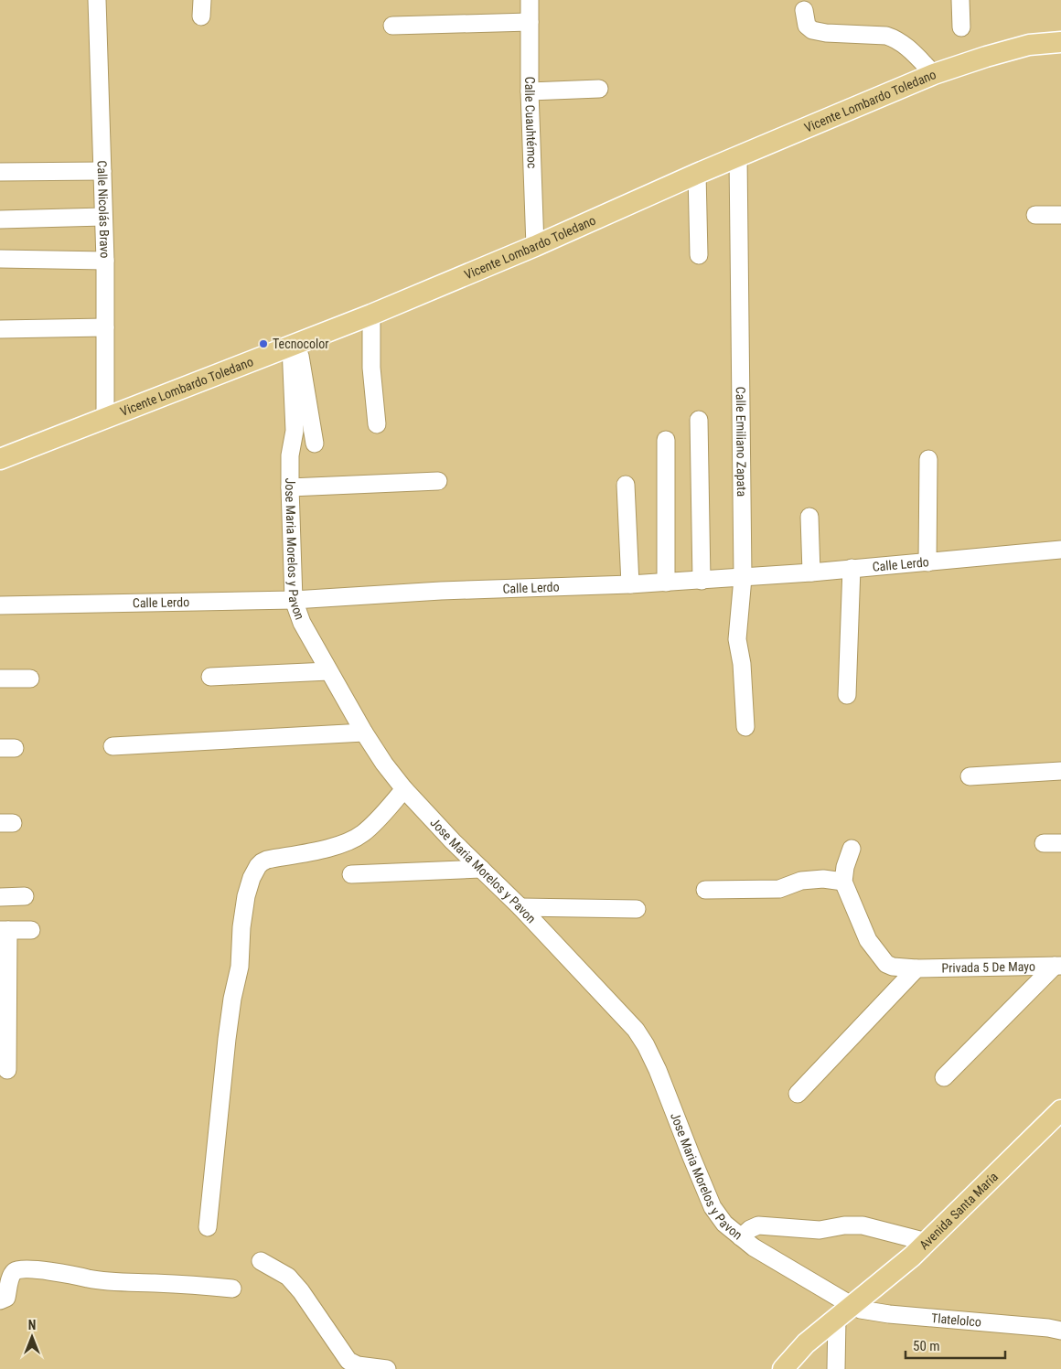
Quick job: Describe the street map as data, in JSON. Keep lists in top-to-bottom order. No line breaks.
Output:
{"streets":{"main road":["Vicente Lombardo Toledano","Avenida Santa María"],"street":["Calle Cuauhtémoc","Calle Nicolás Bravo","Calle Emiliano Zapata","Jose Maria Morelos y Pavon","Calle Lerdo","Privada 5 De Mayo","Tlatelolco"]},"crossings":[["Vicente Lombardo Toledano","Calle Cuauhtémoc"],["Vicente Lombardo Toledano","Calle Nicolás Bravo"],["Vicente Lombardo Toledano","Calle Emiliano Zapata"],["Vicente Lombardo Toledano","Jose Maria Morelos y Pavon"],["Calle Emiliano Zapata","Calle Lerdo"],["Jose Maria Morelos y Pavon","Calle Lerdo"],["Jose Maria Morelos y Pavon","Avenida Santa María"],["Jose Maria Morelos y Pavon","Tlatelolco"],["Avenida Santa María","Tlatelolco"]],"places":["Tecnocolor"],"scale_bar":"50 m","north":"top"}
